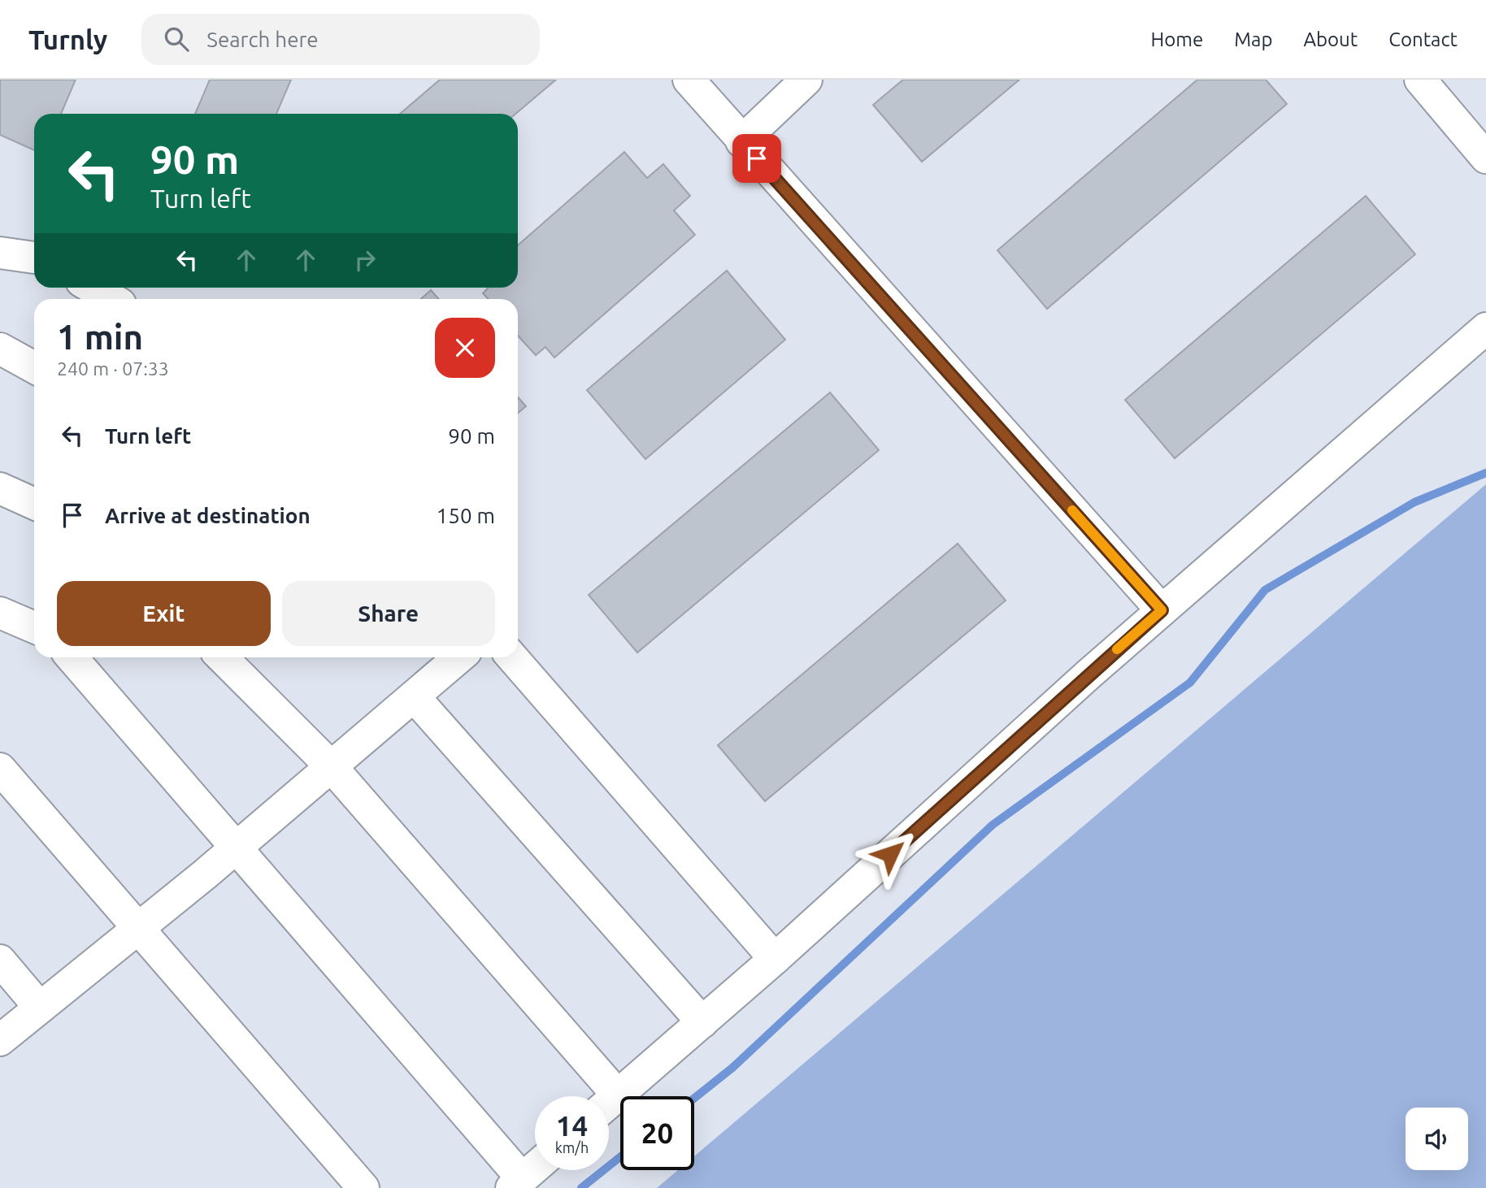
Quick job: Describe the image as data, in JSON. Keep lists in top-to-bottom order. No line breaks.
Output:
{"page":{"header":"Turnly","search":"Search here","nav":["Home","Map","About","Contact"],"turn":["90 m","Turn left"],"heading":["1 min","240 m · 07:33"],"list":[{"name":"Turn left","value":"90 m"},{"name":"Arrive at destination","value":"150 m"}],"buttons":["Exit","Share"],"speed":"14 km/h","limit":"20"}}
